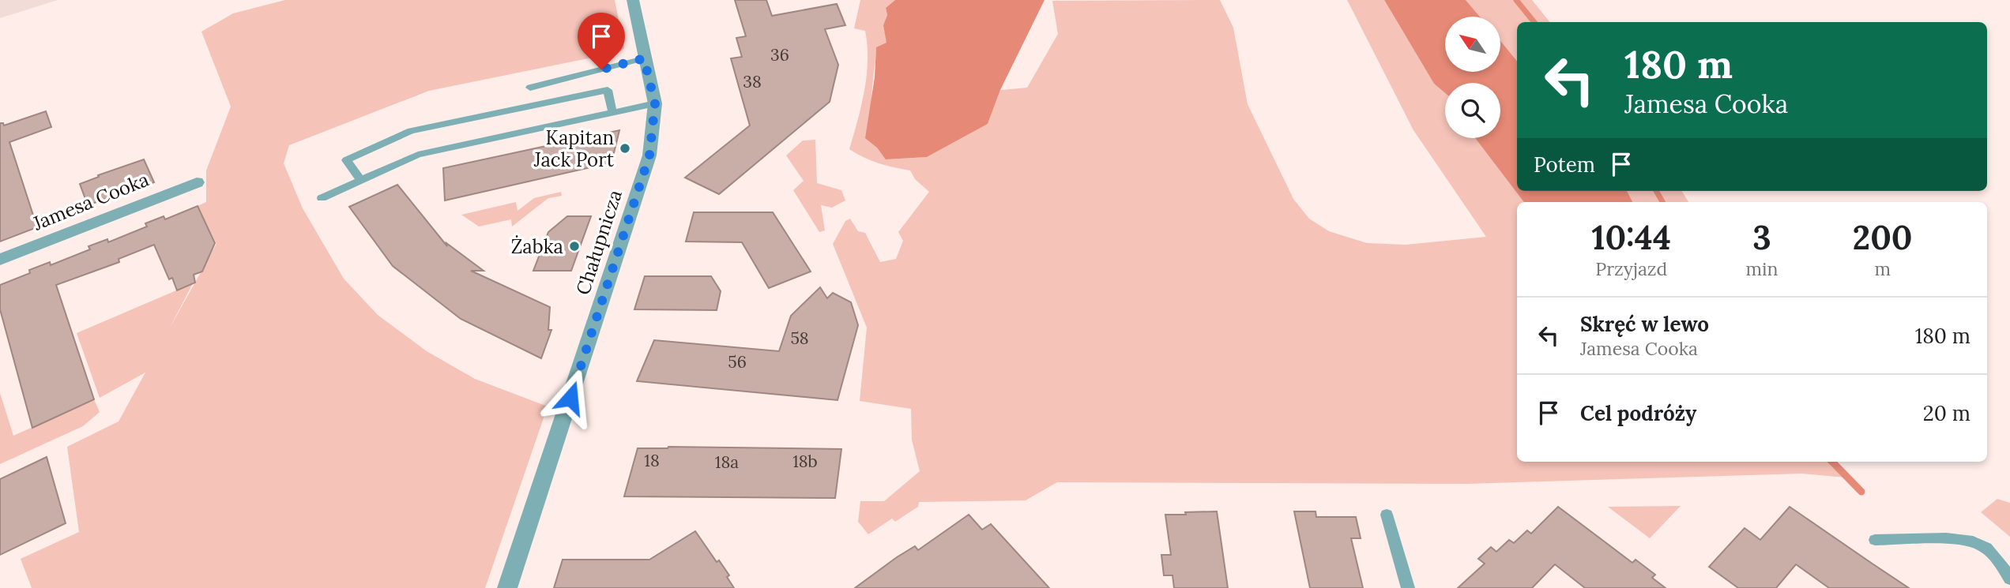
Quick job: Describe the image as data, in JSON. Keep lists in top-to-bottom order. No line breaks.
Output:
{"streets":{"street":["Jamesa Cooka","Chałupnicza"]},"places":["Kapitan Jack Port","Żabka"],"house_numbers":["36","38","58","56","18","18b","18a"],"north":"top left","page":{"turn":["180 m","Jamesa Cooka"],"then":"Potem","eta":["10:44","Przyjazd","3","min","200","m"],"list":[{"name":"Skręć w lewo","note":"Jamesa Cooka","value":"180 m"},{"name":"Cel podróży","value":"20 m"}]}}
